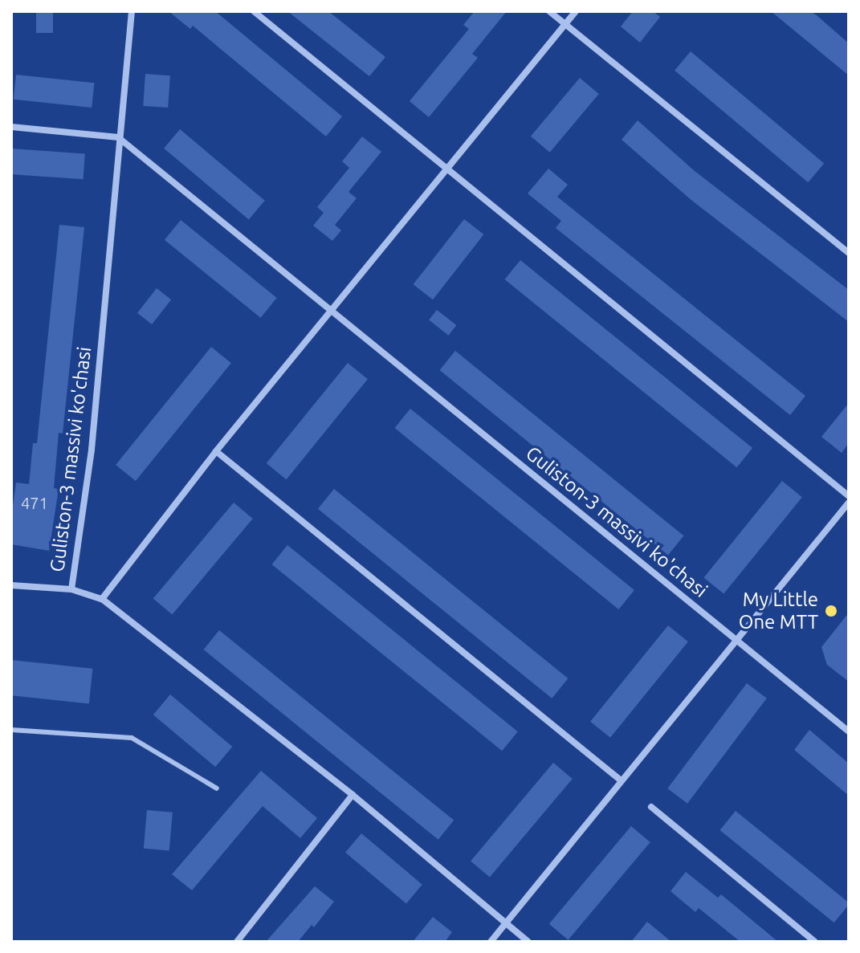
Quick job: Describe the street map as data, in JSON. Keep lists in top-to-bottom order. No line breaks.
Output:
{"streets":{"street":["Guliston-3 massivi ko'chasi"]},"places":["My Little One MTT"],"house_numbers":["471"]}
